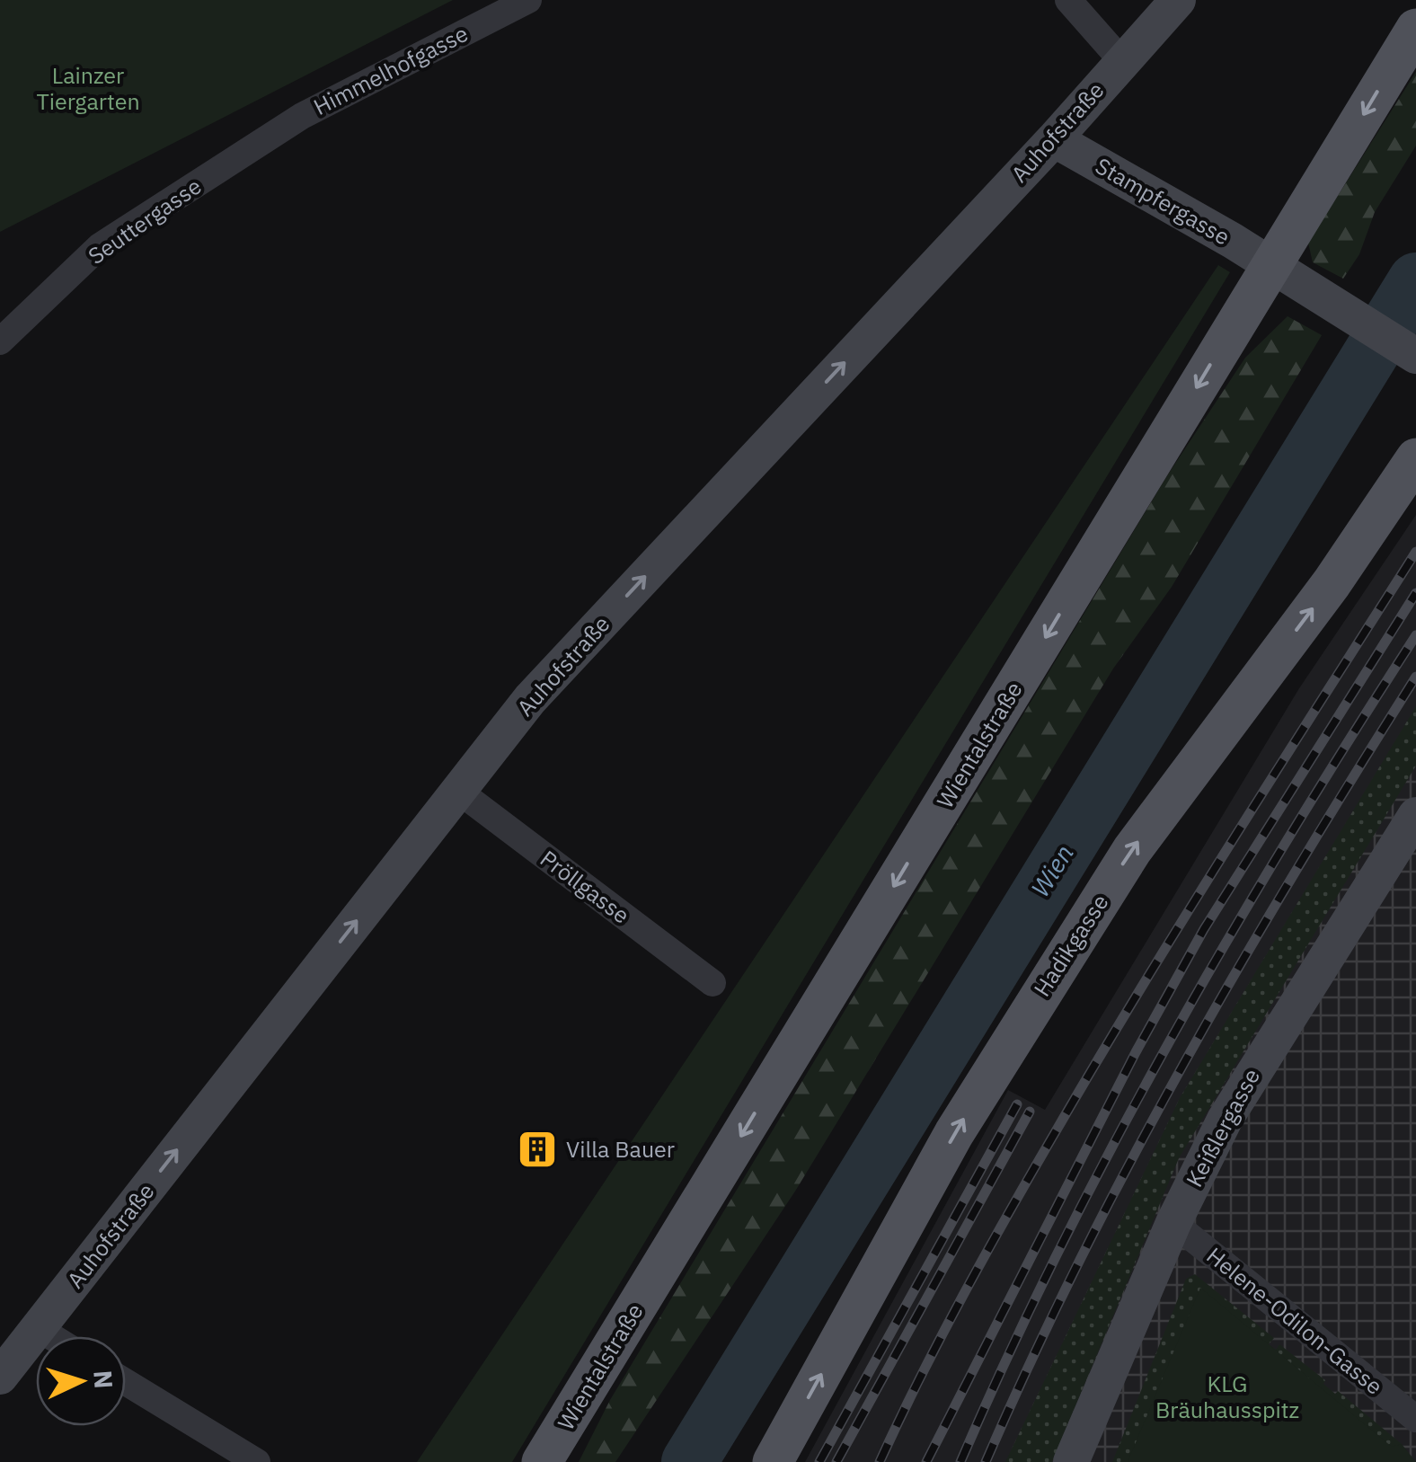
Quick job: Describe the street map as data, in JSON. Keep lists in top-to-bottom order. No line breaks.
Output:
{"streets":{"main road":["Wientalstraße","Hadikgasse"],"street":["Himmelhofgasse","Auhofstraße","Stampfergasse","Seuttergasse","Pröllgasse","Keißlergasse","Helene-Odilon-Gasse"]},"crossings":[["Himmelhofgasse","Seuttergasse"],["Auhofstraße","Stampfergasse"],["Auhofstraße","Pröllgasse"],["Stampfergasse","Wientalstraße"],["Keißlergasse","Helene-Odilon-Gasse"]],"one_way":["Auhofstraße","Wientalstraße","Hadikgasse"],"water":["Wien"],"parks":["Lainzer Tiergarten","KLG Bräuhausspitz"],"places":{"building":["Villa Bauer"]},"north":"right"}
